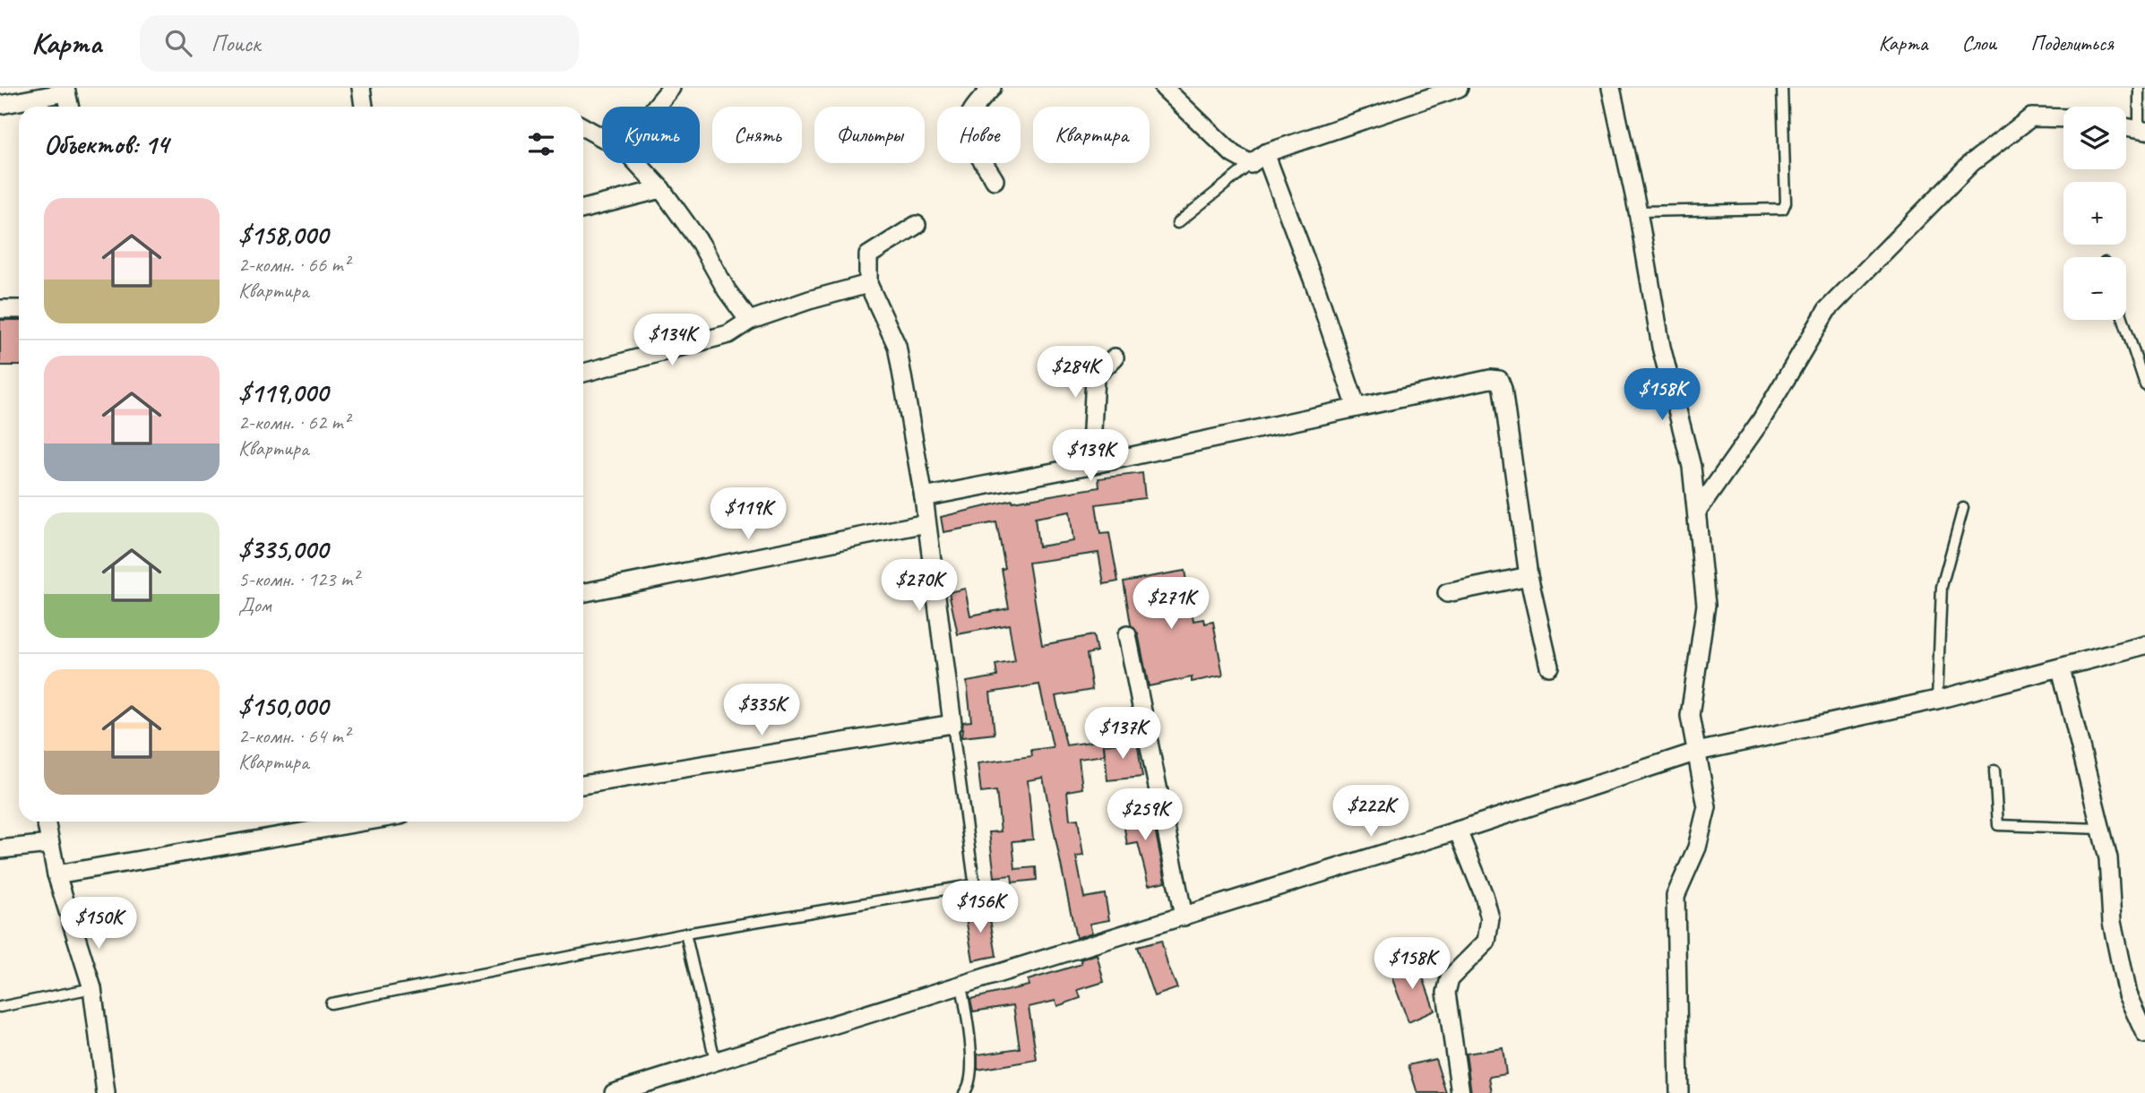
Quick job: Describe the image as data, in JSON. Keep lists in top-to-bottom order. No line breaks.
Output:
{"page":{"header":"Карта","search":"Поиск","nav":["Карта","Слои","Поделиться"],"map_buttons":["+","−"],"chip":["Купить","Снять","Фильтры","Новое","Квартира"],"heading":"Объектов: 14","list":[{"name":"$158,000","note":"2-комн. · 66 m² · Квартира"},{"name":"$119,000","note":"2-комн. · 62 m² · Квартира"},{"name":"$335,000","note":"5-комн. · 123 m² · Дом"},{"name":"$150,000","note":"2-комн. · 64 m² · Квартира"}],"price":["$134K","$284K","$158K","$139K","$119K","$270K","$271K","$335K","$137K","$222K","$259K","$156K","$150K","$158K"]}}
